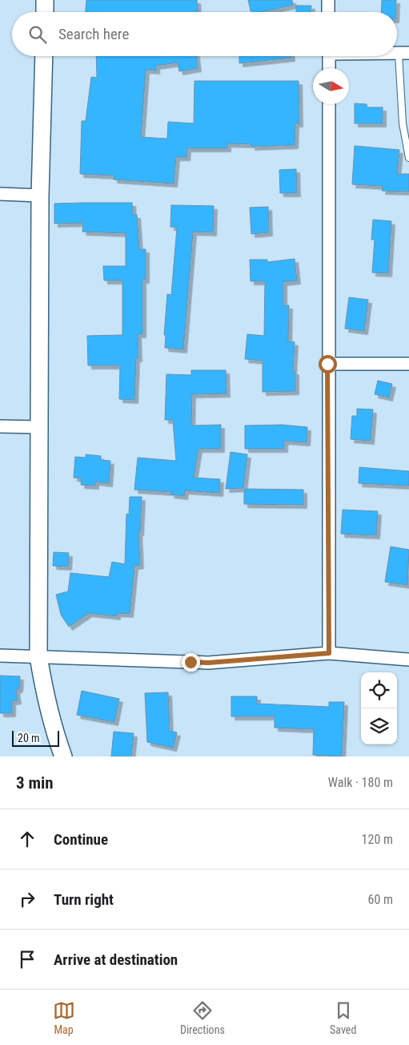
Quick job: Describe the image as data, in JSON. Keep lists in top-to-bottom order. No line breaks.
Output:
{"scale_bar":"20 m","north":"right","page":{"search":"Search here","scale":"20 m","heading":["3 min","Walk · 180 m"],"list":[["Continue","120 m"],["Turn right","60 m"],"Arrive at destination"],"nav":["Map","Directions","Saved"]}}
